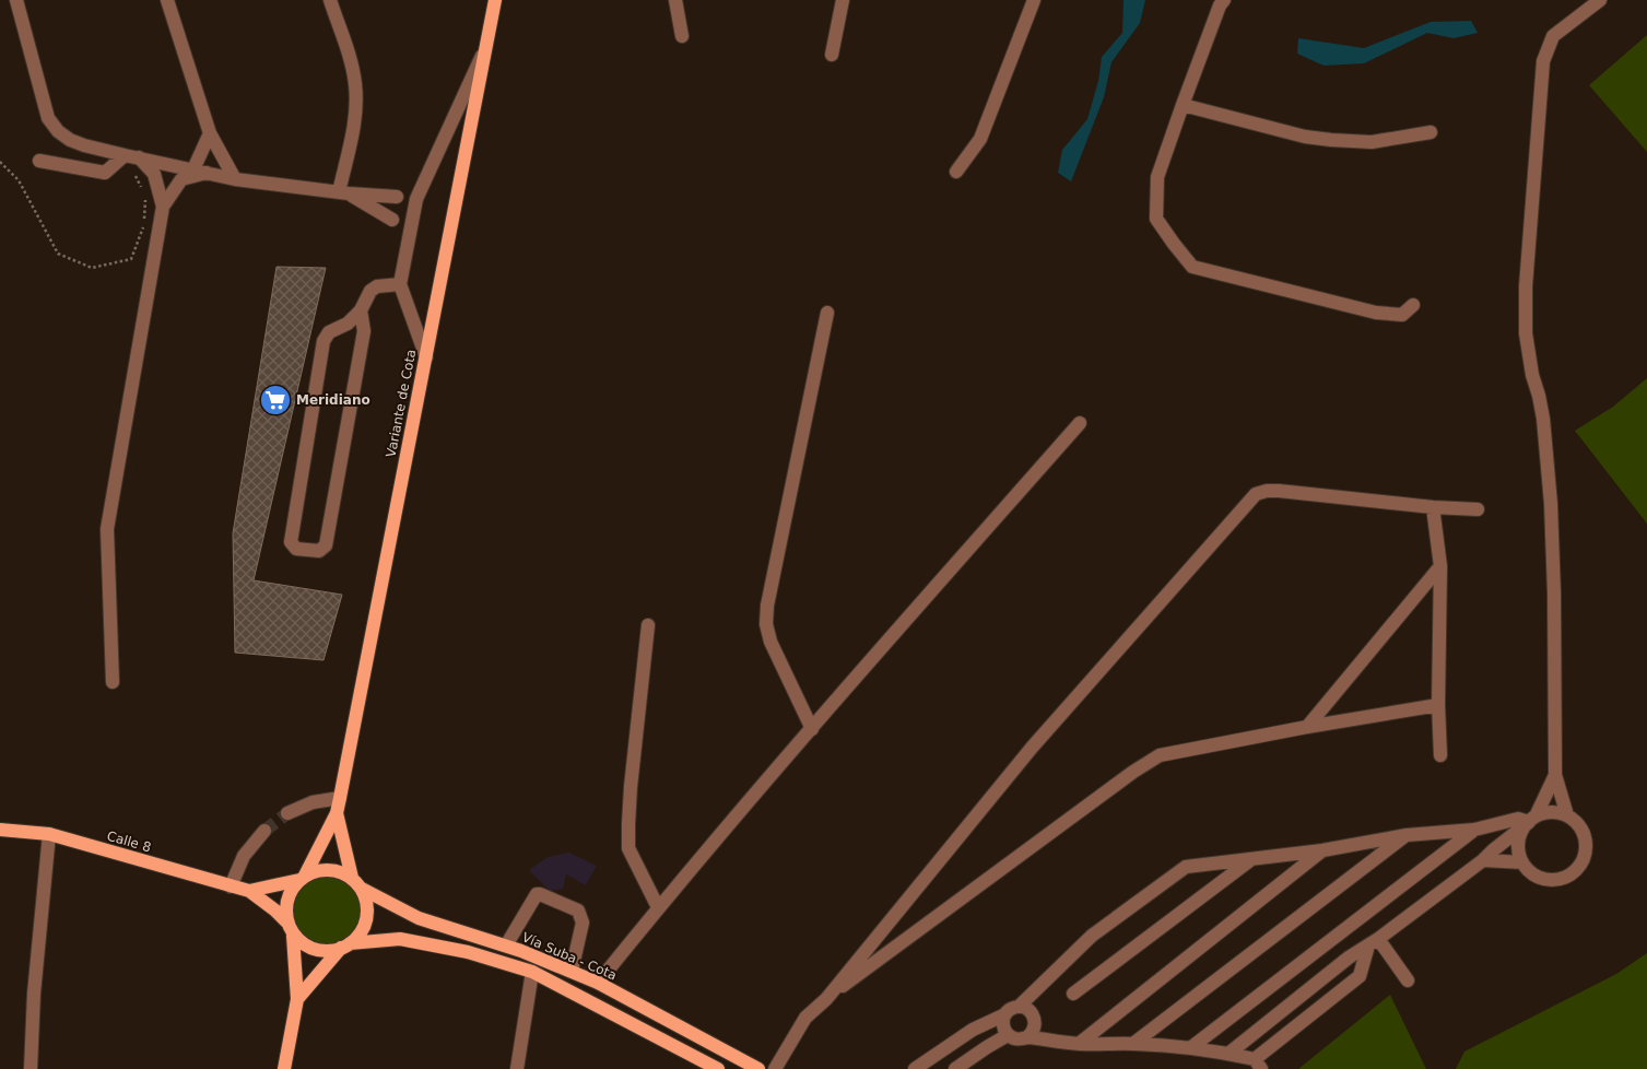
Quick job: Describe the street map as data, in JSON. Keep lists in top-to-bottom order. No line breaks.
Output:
{"streets":{"main road":["Variante de Cota","Calle 8","Vía Suba - Cota"]},"crossings":[["Variante de Cota","Vía Suba - Cota"]],"places":{"supermarket":["Meridiano"]}}
